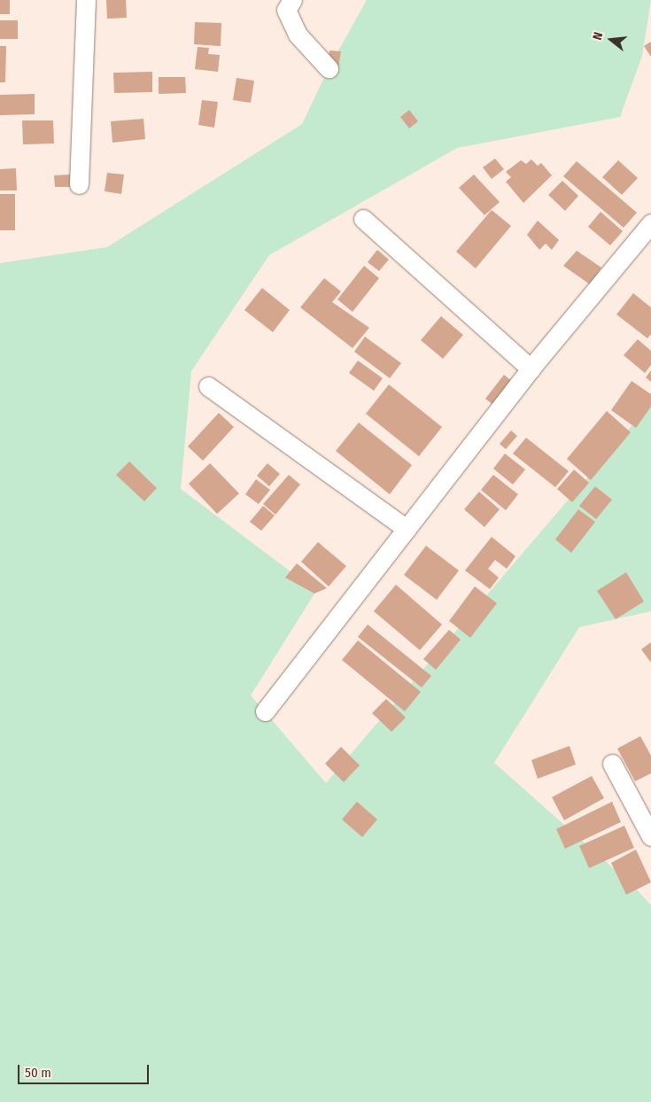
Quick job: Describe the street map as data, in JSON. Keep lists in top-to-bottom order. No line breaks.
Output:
{"scale_bar":"50 m","north":"left"}
